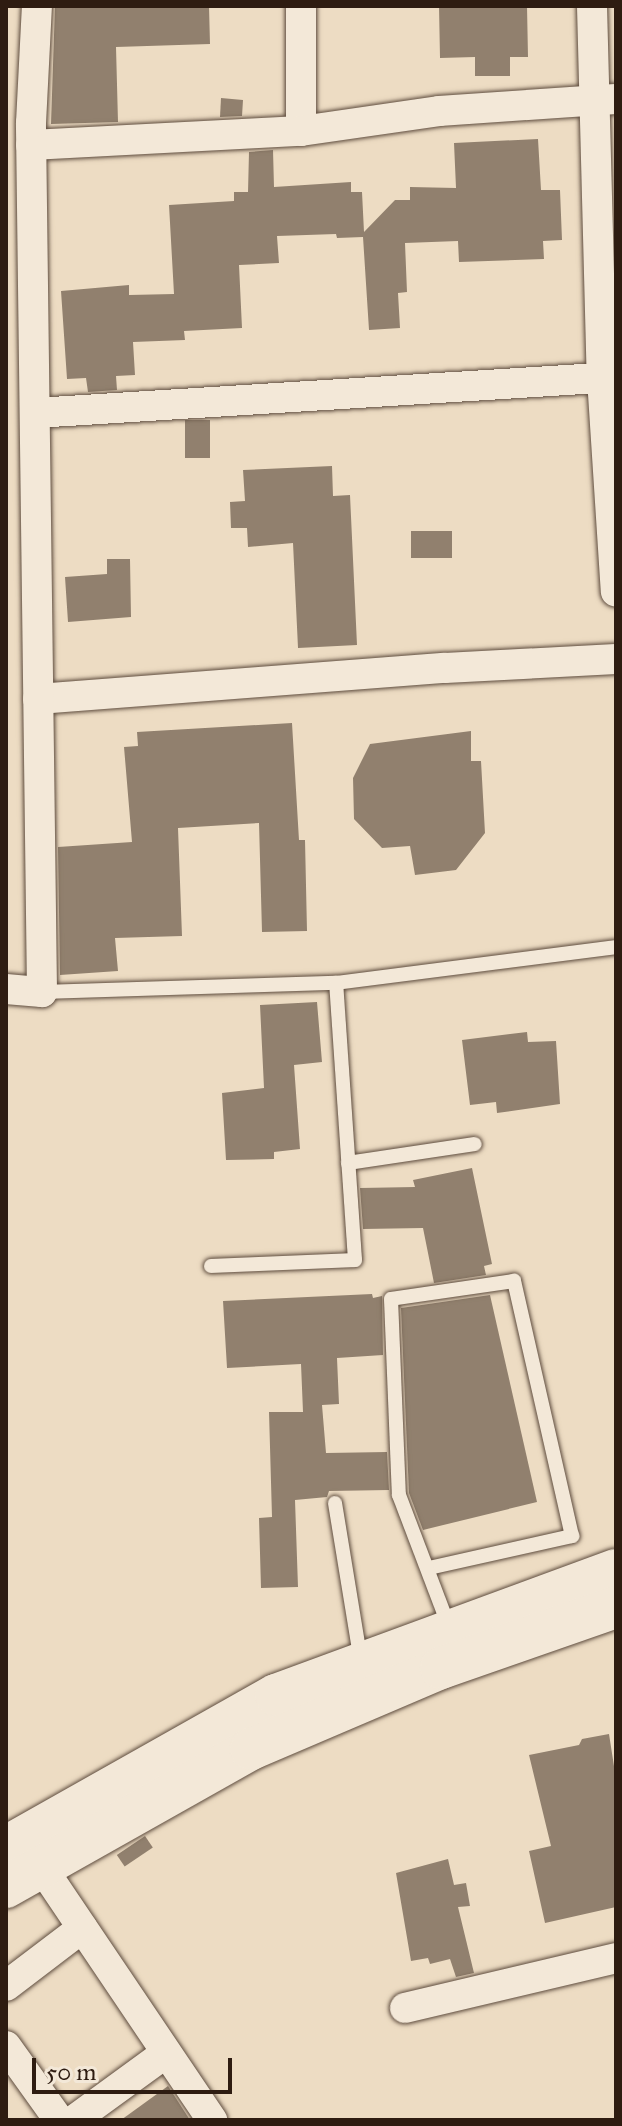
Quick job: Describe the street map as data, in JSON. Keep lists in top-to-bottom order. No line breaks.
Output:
{"scale_bar":"50 m"}
